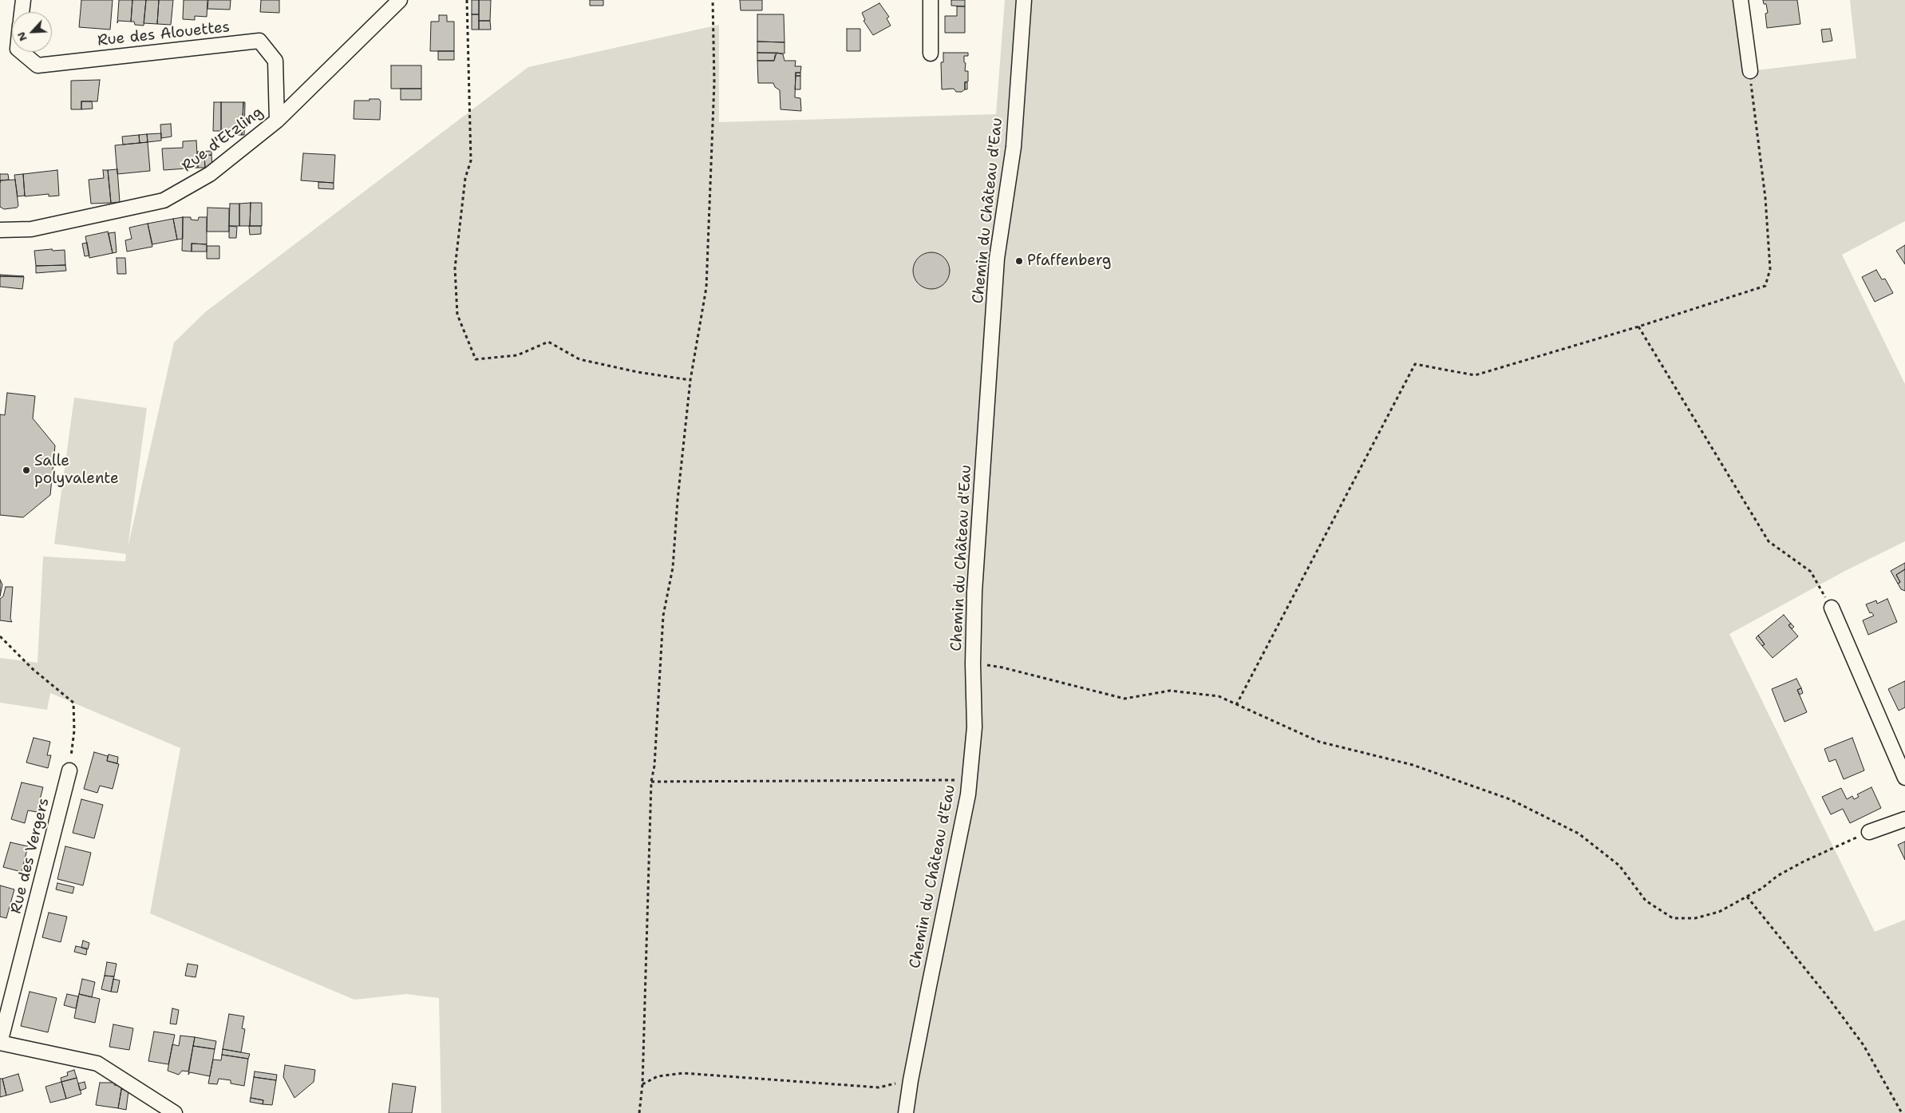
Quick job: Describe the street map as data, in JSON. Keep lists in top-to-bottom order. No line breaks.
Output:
{"streets":{"street":["Rue des Alouettes","Rue d'Etzling","Chemin du Château d'Eau","Rue des Vergers"]},"crossings":[["Rue des Alouettes","Rue d'Etzling"]],"places":["Pfaffenberg","Salle polyvalente"],"north":"bottom left"}
